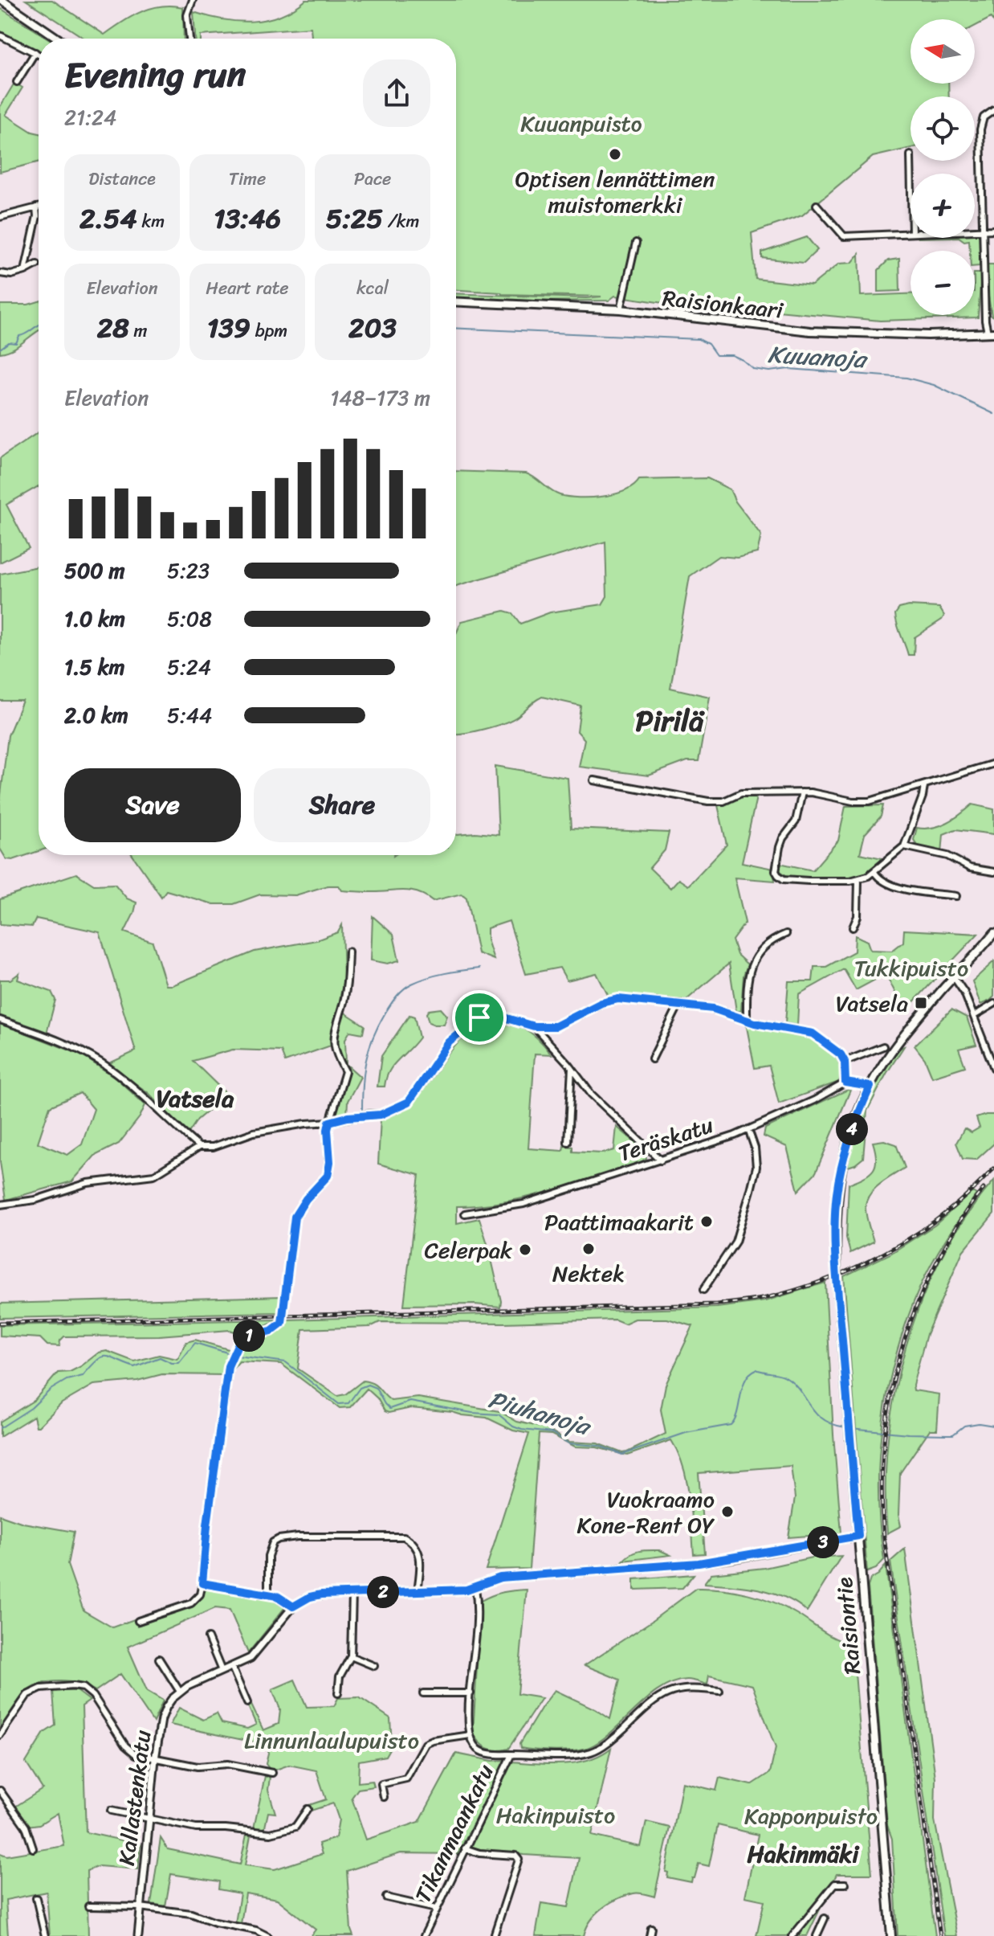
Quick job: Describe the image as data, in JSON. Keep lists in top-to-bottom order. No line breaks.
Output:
{"streets":{"main road":["Raisionkaari","Raisiontie"],"street":["Teräskatu","Kallastenkatu","Tikanmaankatu"]},"districts":["Pirilä","Vatsela","Hakinmäki"],"water":["Kuuanoja","Piuhanoja"],"parks":["Kuuanpuisto","Tukkipuisto","Linnunlaulupuisto","Hakinpuisto","Kapponpuisto"],"places":{"other":["Optisen lennättimen muistomerkki","Paattimaakarit","Nektek","Celerpak","Vuokraamo Kone-Rent OY"],"transit":["Vatsela"]},"north":"left","page":{"map_buttons":["+","−"],"heading":["Evening run","21:24"],"stats":[["Distance","2.54 km"],["Time","13:46"],["Pace","5:25 /km"],["Elevation","28 m"],["Heart rate","139 bpm"],["kcal","203"]],"chart":["Elevation","148–173 m"],"list":[{"name":"500 m","note":"5:23"},{"name":"1.0 km","note":"5:08"},{"name":"1.5 km","note":"5:24"},{"name":"2.0 km","note":"5:44"}],"buttons":["Save","Share"],"pins":["4","1","3","2"]}}
